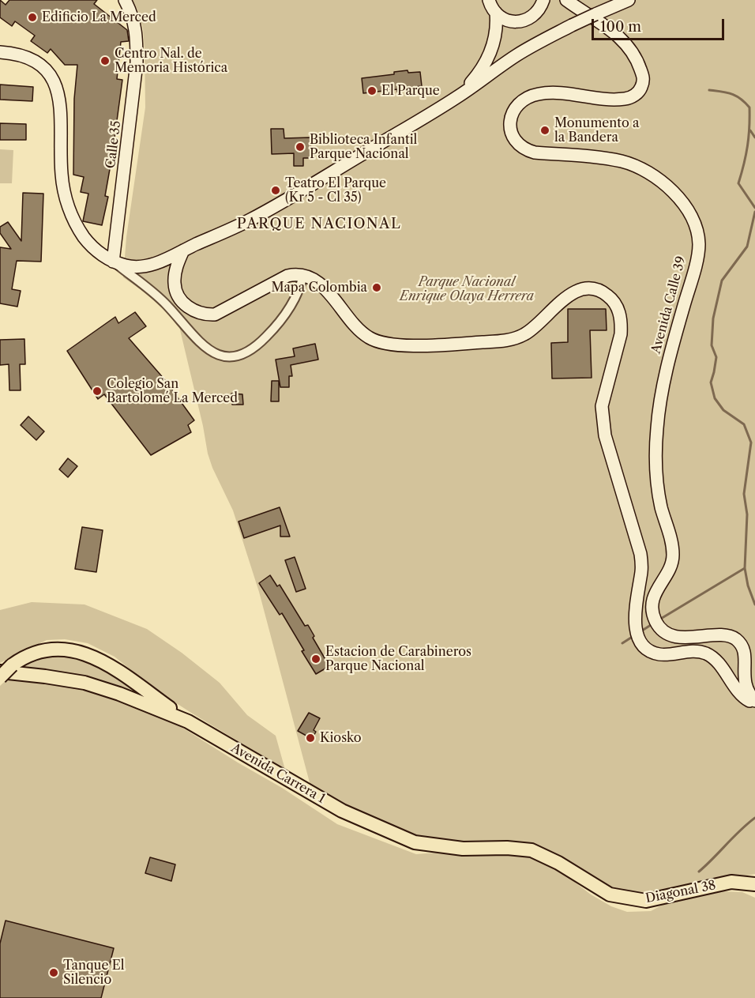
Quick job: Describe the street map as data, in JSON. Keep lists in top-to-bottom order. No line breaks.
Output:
{"streets":{"main road":["Avenida Carrera 1","Diagonal 38"],"street":["Calle 35","Avenida Calle 39"]},"crossings":[["Avenida Carrera 1","Diagonal 38"]],"districts":["PARQUE NACIONAL"],"parks":["Parque Nacional Enrique Olaya Herrera"],"places":["Edificio La Merced","Centro Nal. de Memoria Histórica","El Parque","Monumento a la Bandera","Biblioteca Infantil Parque Nacional","Teatro El Parque (Kr 5 - Cl 35)","Mapa Colombia","Colegio San Bartolomé La Merced","Estacion de Carabineros Parque Nacional","Kiosko","Tanque El Silencio"],"scale_bar":"100 m"}
